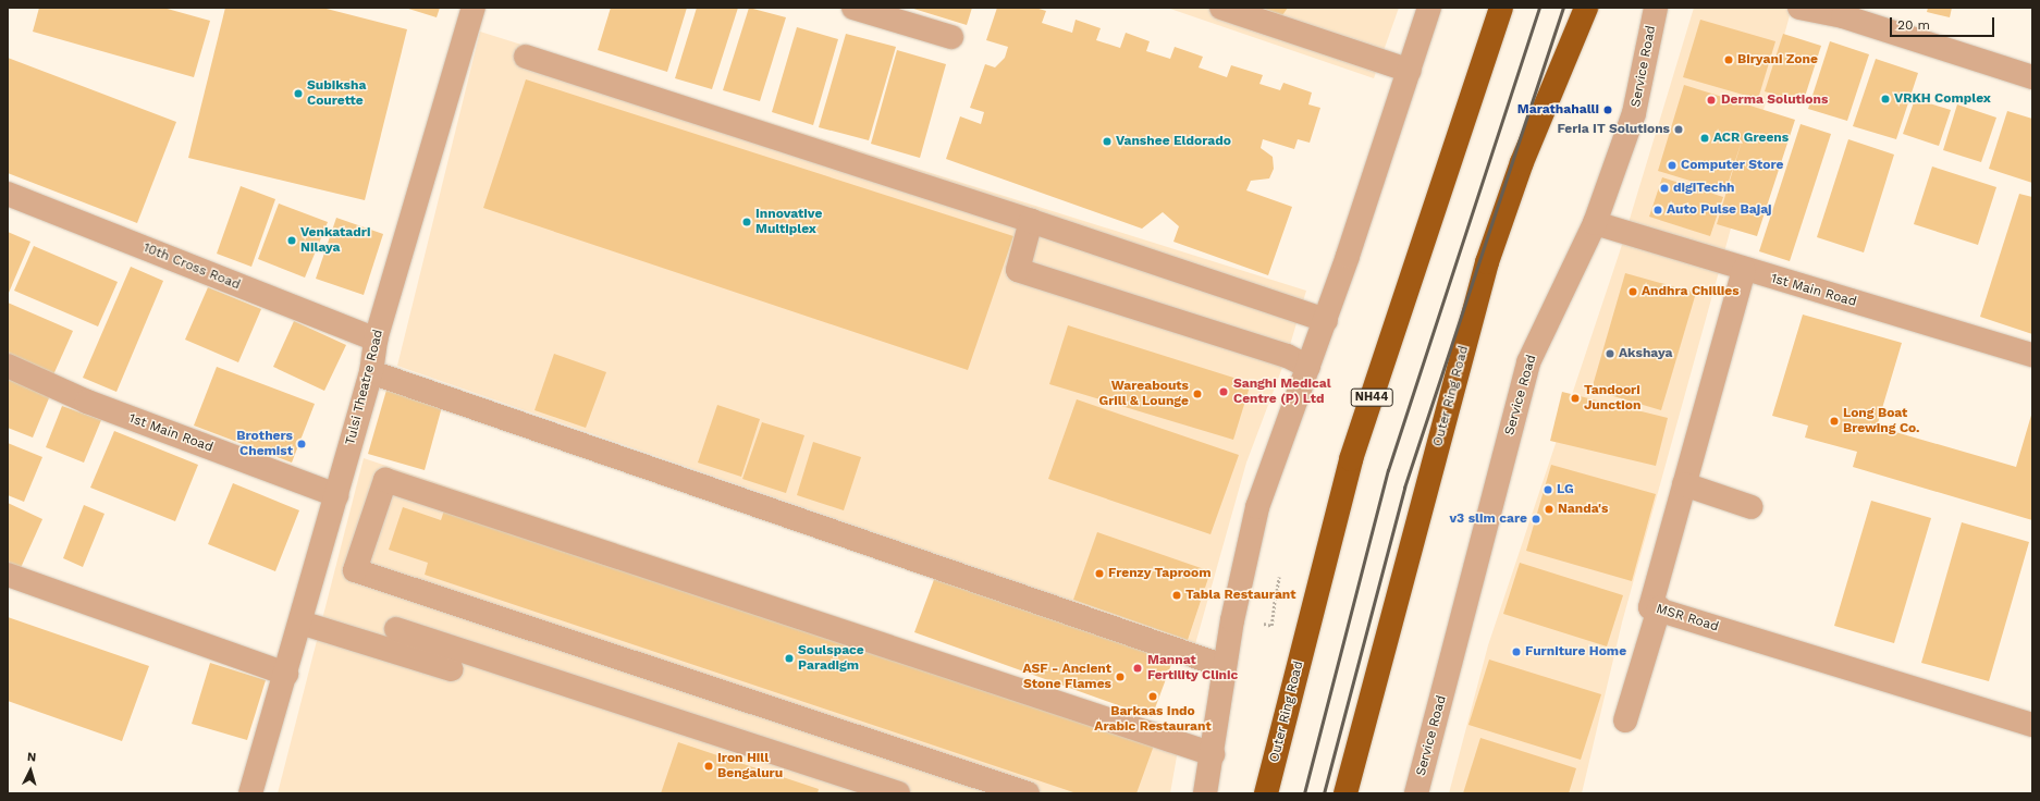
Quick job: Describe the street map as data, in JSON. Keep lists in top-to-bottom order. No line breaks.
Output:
{"streets":{"highway":["Outer Ring Road","NH44"],"street":["Service Road","10th Cross Road","1st Main Road","Tulsi Theatre Road","MSR Road"]},"crossings":[["Service Road","1st Main Road"],["10th Cross Road","Tulsi Theatre Road"],["1st Main Road","Tulsi Theatre Road"],["1st Main Road","MSR Road"]],"places":["Biryani Zone","Subiksha Courette","VRKH Complex","Derma Solutions","Marathahalli","Feria IT Solutions","ACR Greens","Vanshee Eldorado","Computer Store","digiTechh","Auto Pulse Bajaj","Innovative Multiplex","Venkatadri Nilaya","Andhra Chillies","Akshaya","Sanghi Medical Centre (P) Ltd","Wareabouts Grill & Lounge","Tandoori Junction","Long Boat Brewing Co.","Brothers Chemist","LG","Nanda's","v3 slim care","Frenzy Taproom","Tabla Restaurant","Furniture Home","Soulspace Paradigm","Mannat Fertility Clinic","ASF - Ancient Stone Flames","Barkaas Indo Arabic Restaurant","Iron Hill Bengaluru"],"scale_bar":"20 m","north":"top"}
